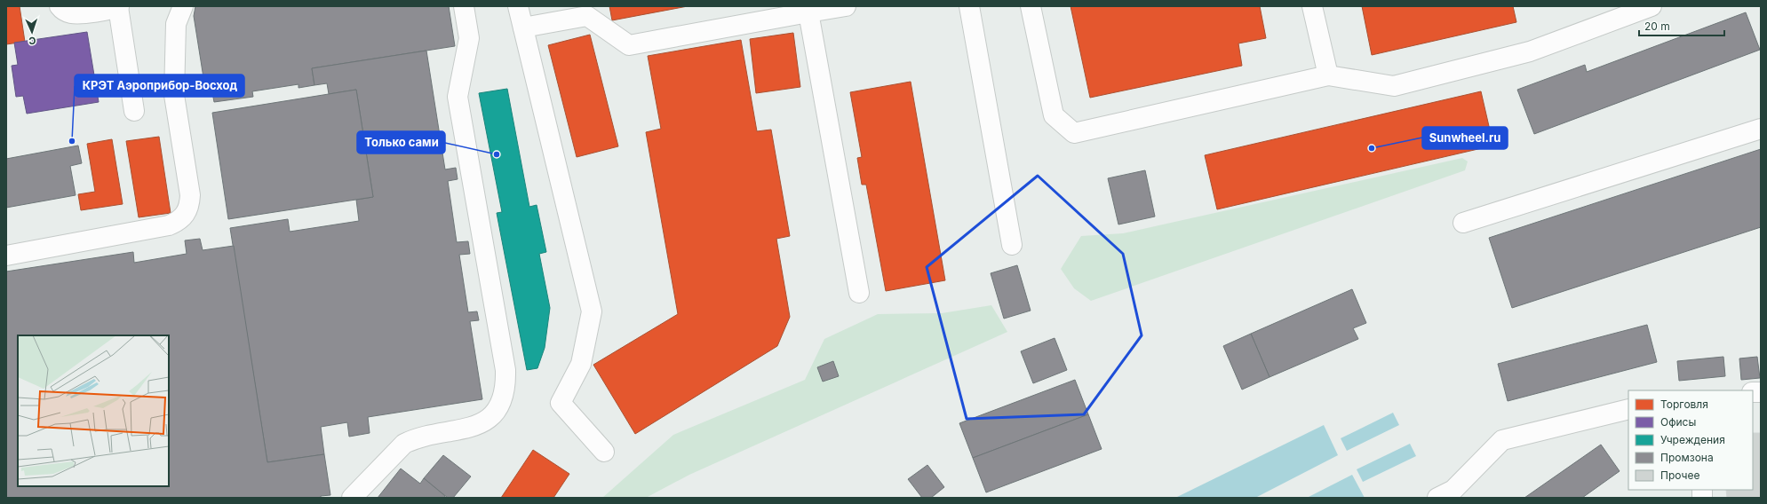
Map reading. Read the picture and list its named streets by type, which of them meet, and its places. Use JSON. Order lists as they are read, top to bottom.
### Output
{
  "places": ["КРЭТ Аэроприбор-Восход", "Sunwheel.ru", "Только сами"],
  "legend": [
    "Торговля",
    "Офисы",
    "Учреждения",
    "Промзона",
    "Прочее"
  ],
  "scale_bar": "20 m",
  "north": "bottom"
}
